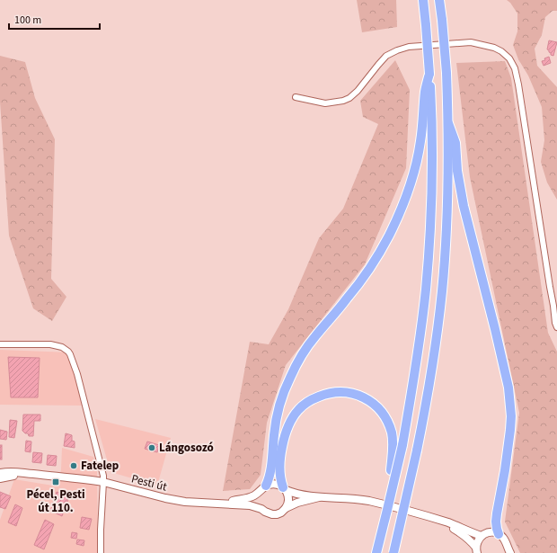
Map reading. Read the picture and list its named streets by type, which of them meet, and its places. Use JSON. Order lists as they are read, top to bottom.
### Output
{
  "streets": {
    "main road": ["Pesti út"]
  },
  "places": {
    "other": ["Lángosozó", "Fatelep"],
    "transit": ["Pécel, Pesti út 110."]
  },
  "scale_bar": "100 m"
}
